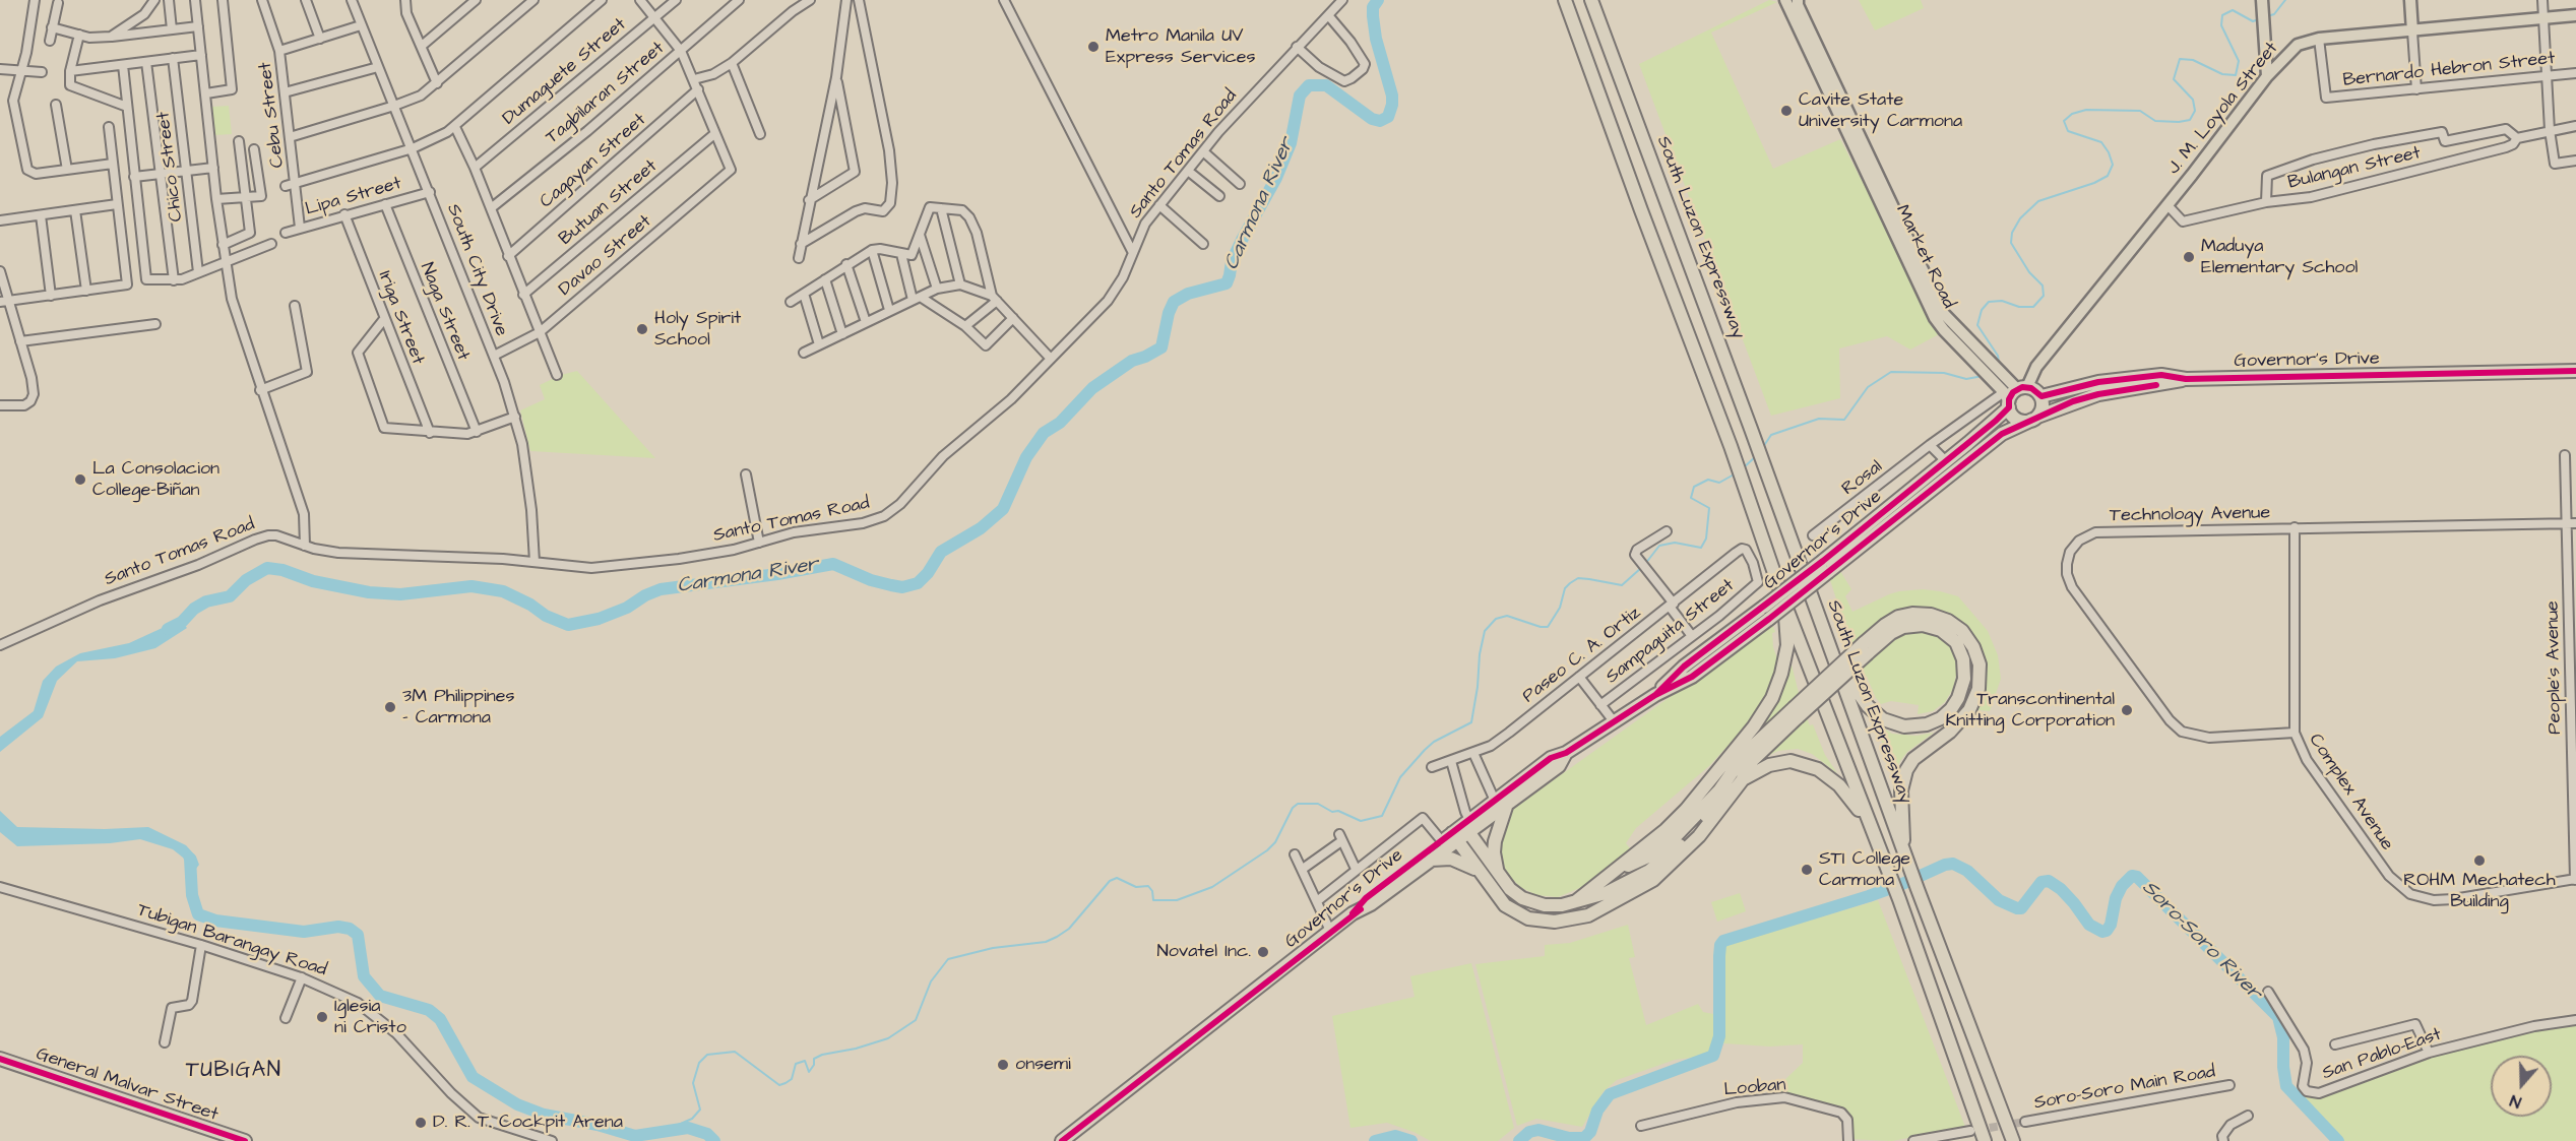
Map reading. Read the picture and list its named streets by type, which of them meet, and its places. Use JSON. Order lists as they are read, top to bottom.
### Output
{
  "streets": {
    "highway": ["South Luzon Expressway", "Governor's Drive", "General Malvar Street"],
    "main road": ["J. M. Loyola Street", "Market Road"],
    "street": [
      "Bernardo Hebron Street",
      "Dumaguete Street",
      "Tagbilaran Street",
      "Cebu Street",
      "Santo Tomas Road",
      "Cagayan Street",
      "Chico Street",
      "Bulangan Street",
      "Lipa Street",
      "Butuan Street",
      "Davao Street",
      "South City Drive",
      "Naga Street",
      "Iriga Street",
      "Rosal",
      "Technology Avenue",
      "Sampaguita Street",
      "Paseo C. A. Ortiz",
      "People's Avenue",
      "Complex Avenue",
      "Tubigan Barangay Road",
      "San Pablo-East",
      "Looban",
      "Soro-Soro Main Road"
    ]
  },
  "crossings": [
    ["Bernardo Hebron Street", "J. M. Loyola Street"],
    ["J. M. Loyola Street", "Bulangan Street"],
    ["J. M. Loyola Street", "Market Road"],
    ["J. M. Loyola Street", "Governor's Drive"],
    ["J. M. Loyola Street", "Rosal"],
    ["Cebu Street", "Lipa Street"],
    ["Santo Tomas Road", "South City Drive"],
    ["Lipa Street", "South City Drive"],
    ["Lipa Street", "Naga Street"],
    ["Lipa Street", "Iriga Street"],
    ["Butuan Street", "Davao Street"],
    ["Davao Street", "South City Drive"],
    ["Market Road", "Governor's Drive"],
    ["Market Road", "Rosal"],
    ["Governor's Drive", "Rosal"],
    ["Technology Avenue", "People's Avenue"],
    ["Technology Avenue", "Complex Avenue"],
    ["Sampaguita Street", "Paseo C. A. Ortiz"],
    ["People's Avenue", "Complex Avenue"]
  ],
  "districts": ["TUBIGAN"],
  "water": ["Carmona River", "Soro-Soro River"],
  "places": [
    "Metro Manila UV Express Services",
    "Cavite State University Carmona",
    "Maduya Elementary School",
    "Holy Spirit School",
    "La Consolacion College-Biñan",
    "3M Philippines - Carmona",
    "Transcontinental Knitting Corporation",
    "ROHM Mechatech Building",
    "STI College Carmona",
    "Novatel Inc.",
    "Iglesia ni Cristo",
    "onsemi",
    "D. R. T. Cockpit Arena"
  ],
  "north": "bottom"
}
